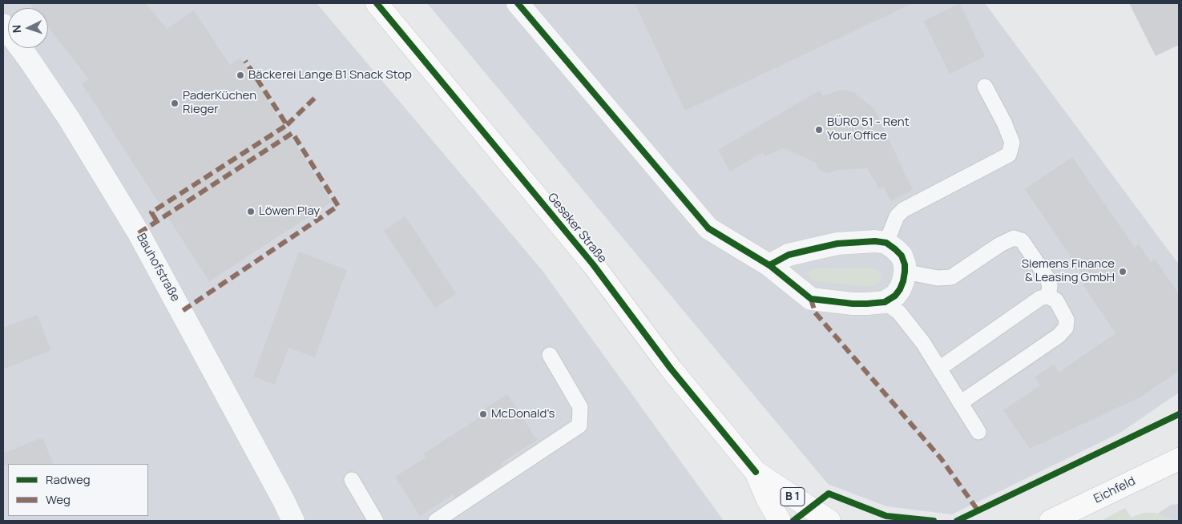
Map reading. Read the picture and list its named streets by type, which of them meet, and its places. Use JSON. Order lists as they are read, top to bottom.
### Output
{
  "streets": {
    "main road": ["Geseker Straße", "Eichfeld", "B 1"],
    "street": ["Bauhofstraße"]
  },
  "places": [
    "Bäckerei Lange B1 Snack Stop",
    "PaderKüchen Rieger",
    "BÜRO 51 - Rent Your Office",
    "Löwen Play",
    "Siemens Finance & Leasing GmbH",
    "McDonald's"
  ],
  "legend": ["Radweg", "Weg"],
  "north": "left"
}
